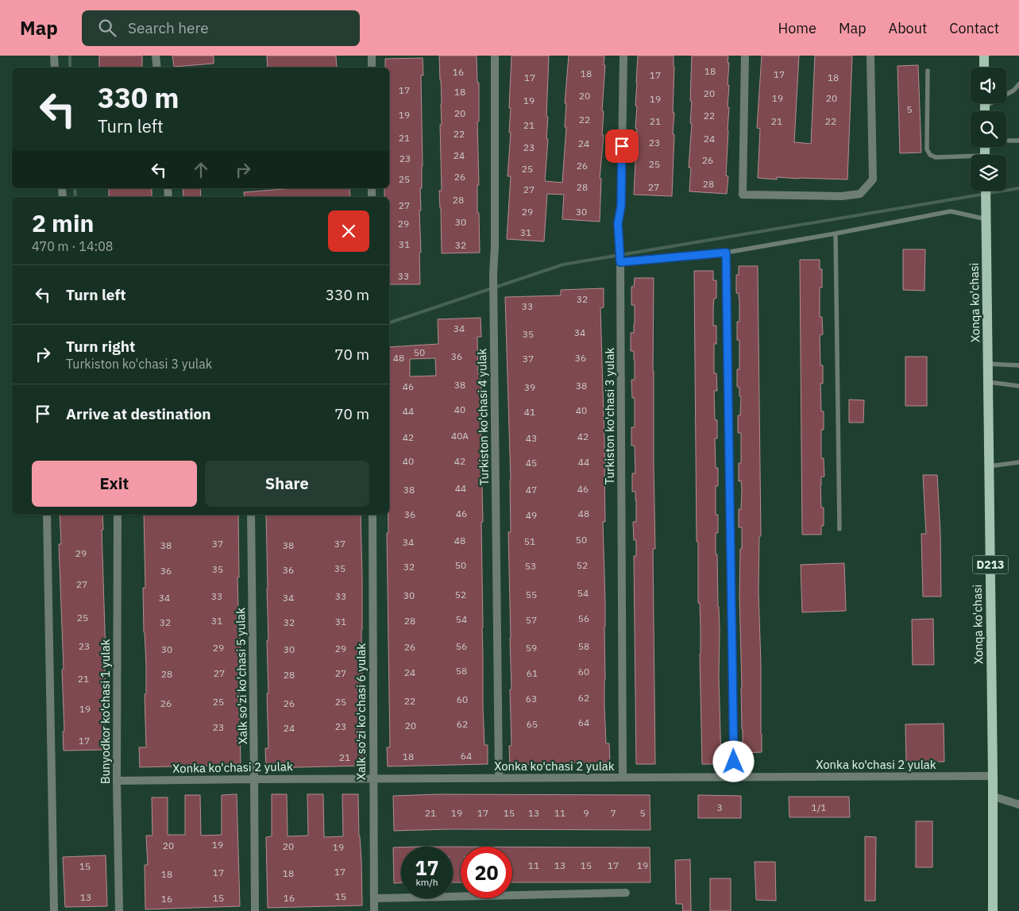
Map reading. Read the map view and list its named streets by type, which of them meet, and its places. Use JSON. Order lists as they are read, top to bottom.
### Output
{
  "streets": {
    "main road": ["Xonqa ko'chasi", "D213"],
    "street": [
      "Turkiston ko'chasi 3 yulak",
      "Turkiston ko'chasi 4 yulak",
      "Xalk so'zi ko'chasi 5 yulak",
      "Bunyodkor ko'chasi 1 yulak",
      "Xalk so'zi ko'chasi 6 yulak",
      "Xonka ko'chasi 2 yulak"
    ]
  },
  "crossings": [
    ["Xonqa ko'chasi", "D213"],
    ["Xonqa ko'chasi", "Xonka ko'chasi 2 yulak"],
    ["Turkiston ko'chasi 3 yulak", "Xonka ko'chasi 2 yulak"],
    ["Turkiston ko'chasi 4 yulak", "Xonka ko'chasi 2 yulak"],
    ["Xalk so'zi ko'chasi 5 yulak", "Xonka ko'chasi 2 yulak"],
    ["Bunyodkor ko'chasi 1 yulak", "Xonka ko'chasi 2 yulak"],
    ["Xalk so'zi ko'chasi 6 yulak", "Xonka ko'chasi 2 yulak"]
  ],
  "house_numbers": [
    "18",
    "16",
    "18",
    "17",
    "17",
    "17",
    "18",
    "17",
    "18",
    "20",
    "20",
    "19",
    "20",
    "19",
    "19",
    "5",
    "20",
    "19",
    "22",
    "22",
    "21",
    "21",
    "22",
    "21",
    "22",
    "21",
    "24",
    "23",
    "24",
    "23",
    "24",
    "23",
    "26",
    "25",
    "26",
    "25",
    "26",
    "25",
    "28",
    "28",
    "27",
    "27",
    "28",
    "27",
    "29",
    "30",
    "30",
    "29",
    "31",
    "31",
    "32",
    "33",
    "32",
    "33",
    "34",
    "34",
    "35",
    "50",
    "36",
    "48",
    "36",
    "37",
    "38",
    "38",
    "46",
    "39",
    "40",
    "40",
    "44",
    "41",
    "40A",
    "42",
    "42",
    "43",
    "40",
    "42",
    "44",
    "45",
    "44",
    "46",
    "38",
    "47",
    "46",
    "48",
    "36",
    "49",
    "50",
    "48",
    "51",
    "34",
    "37",
    "37",
    "38",
    "38",
    "29",
    "50",
    "52",
    "53",
    "32",
    "35",
    "35",
    "36",
    "36",
    "27",
    "54",
    "52",
    "55",
    "30",
    "33",
    "33",
    "34",
    "34",
    "25",
    "56",
    "54",
    "57",
    "31",
    "28",
    "31",
    "32",
    "32",
    "23",
    "56",
    "58",
    "26",
    "29",
    "59",
    "29",
    "30",
    "30",
    "58",
    "60",
    "24",
    "27",
    "27",
    "61",
    "28",
    "28",
    "21",
    "62",
    "63",
    "60",
    "22",
    "25",
    "25",
    "26",
    "26",
    "19",
    "64",
    "62",
    "65",
    "20",
    "23",
    "23",
    "24",
    "17",
    "64",
    "18",
    "21",
    "3",
    "1/1",
    "21",
    "19",
    "17",
    "15",
    "13",
    "11",
    "9",
    "7",
    "5",
    "19",
    "20",
    "20",
    "19",
    "11",
    "13",
    "15",
    "17",
    "19",
    "15",
    "17",
    "17",
    "18",
    "18",
    "15",
    "13",
    "15",
    "16",
    "16"
  ],
  "page": {
    "header": "Map",
    "search": "Search here",
    "nav": [
      "Home",
      "Map",
      "About",
      "Contact"
    ],
    "turn": ["330 m", "Turn left"],
    "heading": ["2 min", "470 m · 14:08"],
    "list": [
      {
        "name": "Turn left",
        "value": "330 m"
      },
      {
        "name": "Turn right",
        "note": "Turkiston ko'chasi 3 yulak",
        "value": "70 m"
      },
      {
        "name": "Arrive at destination",
        "value": "70 m"
      }
    ],
    "buttons": ["Exit", "Share"],
    "speed": "17 km/h",
    "limit": "20"
  }
}
